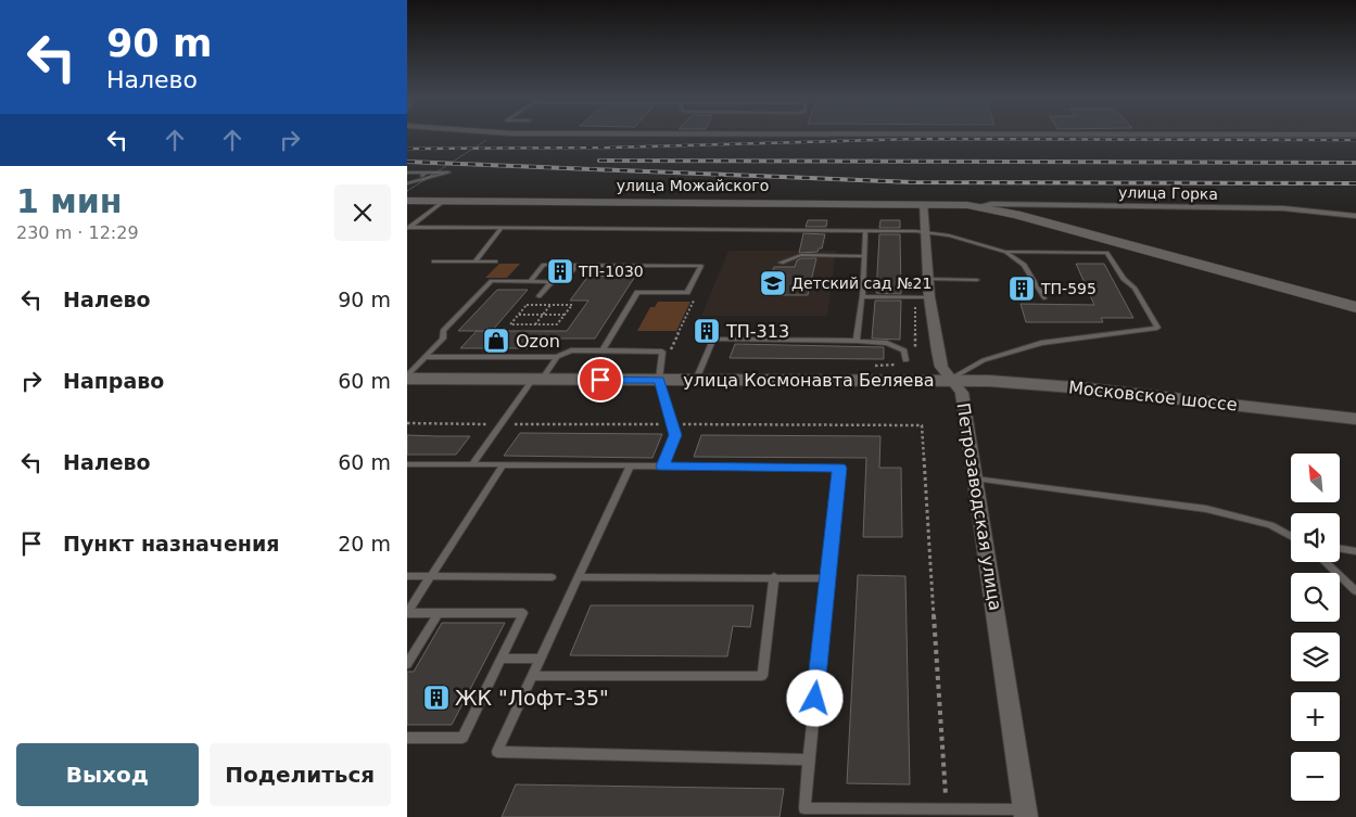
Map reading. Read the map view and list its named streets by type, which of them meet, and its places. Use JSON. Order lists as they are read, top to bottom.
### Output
{
  "streets": {
    "main road": ["улица Можайского"],
    "street": [
      "улица Горка",
      "улица Космонавта Беляева",
      "Московское шоссе",
      "Петрозаводская улица"
    ]
  },
  "crossings": [
    ["улица Можайского", "улица Горка"],
    ["улица Можайского", "Петрозаводская улица"],
    ["улица Космонавта Беляева", "Московское шоссе"],
    ["улица Космонавта Беляева", "Петрозаводская улица"],
    ["Московское шоссе", "Петрозаводская улица"]
  ],
  "places": {
    "building": [
      "ТП-1030",
      "ТП-595",
      "ТП-313",
      "ЖК \"Лофт-35\""
    ],
    "school or university": ["Детский сад №21"],
    "shop": ["Ozon"]
  },
  "north": "top left",
  "page": {
    "turn": ["90 m", "Налево"],
    "heading": ["1 мин", "230 m · 12:29"],
    "list": [
      {
        "name": "Налево",
        "value": "90 m"
      },
      {
        "name": "Направо",
        "value": "60 m"
      },
      {
        "name": "Налево",
        "value": "60 m"
      },
      {
        "name": "Пункт назначения",
        "value": "20 m"
      }
    ],
    "map_buttons": ["+", "−"],
    "buttons": ["Выход", "Поделиться"]
  }
}
